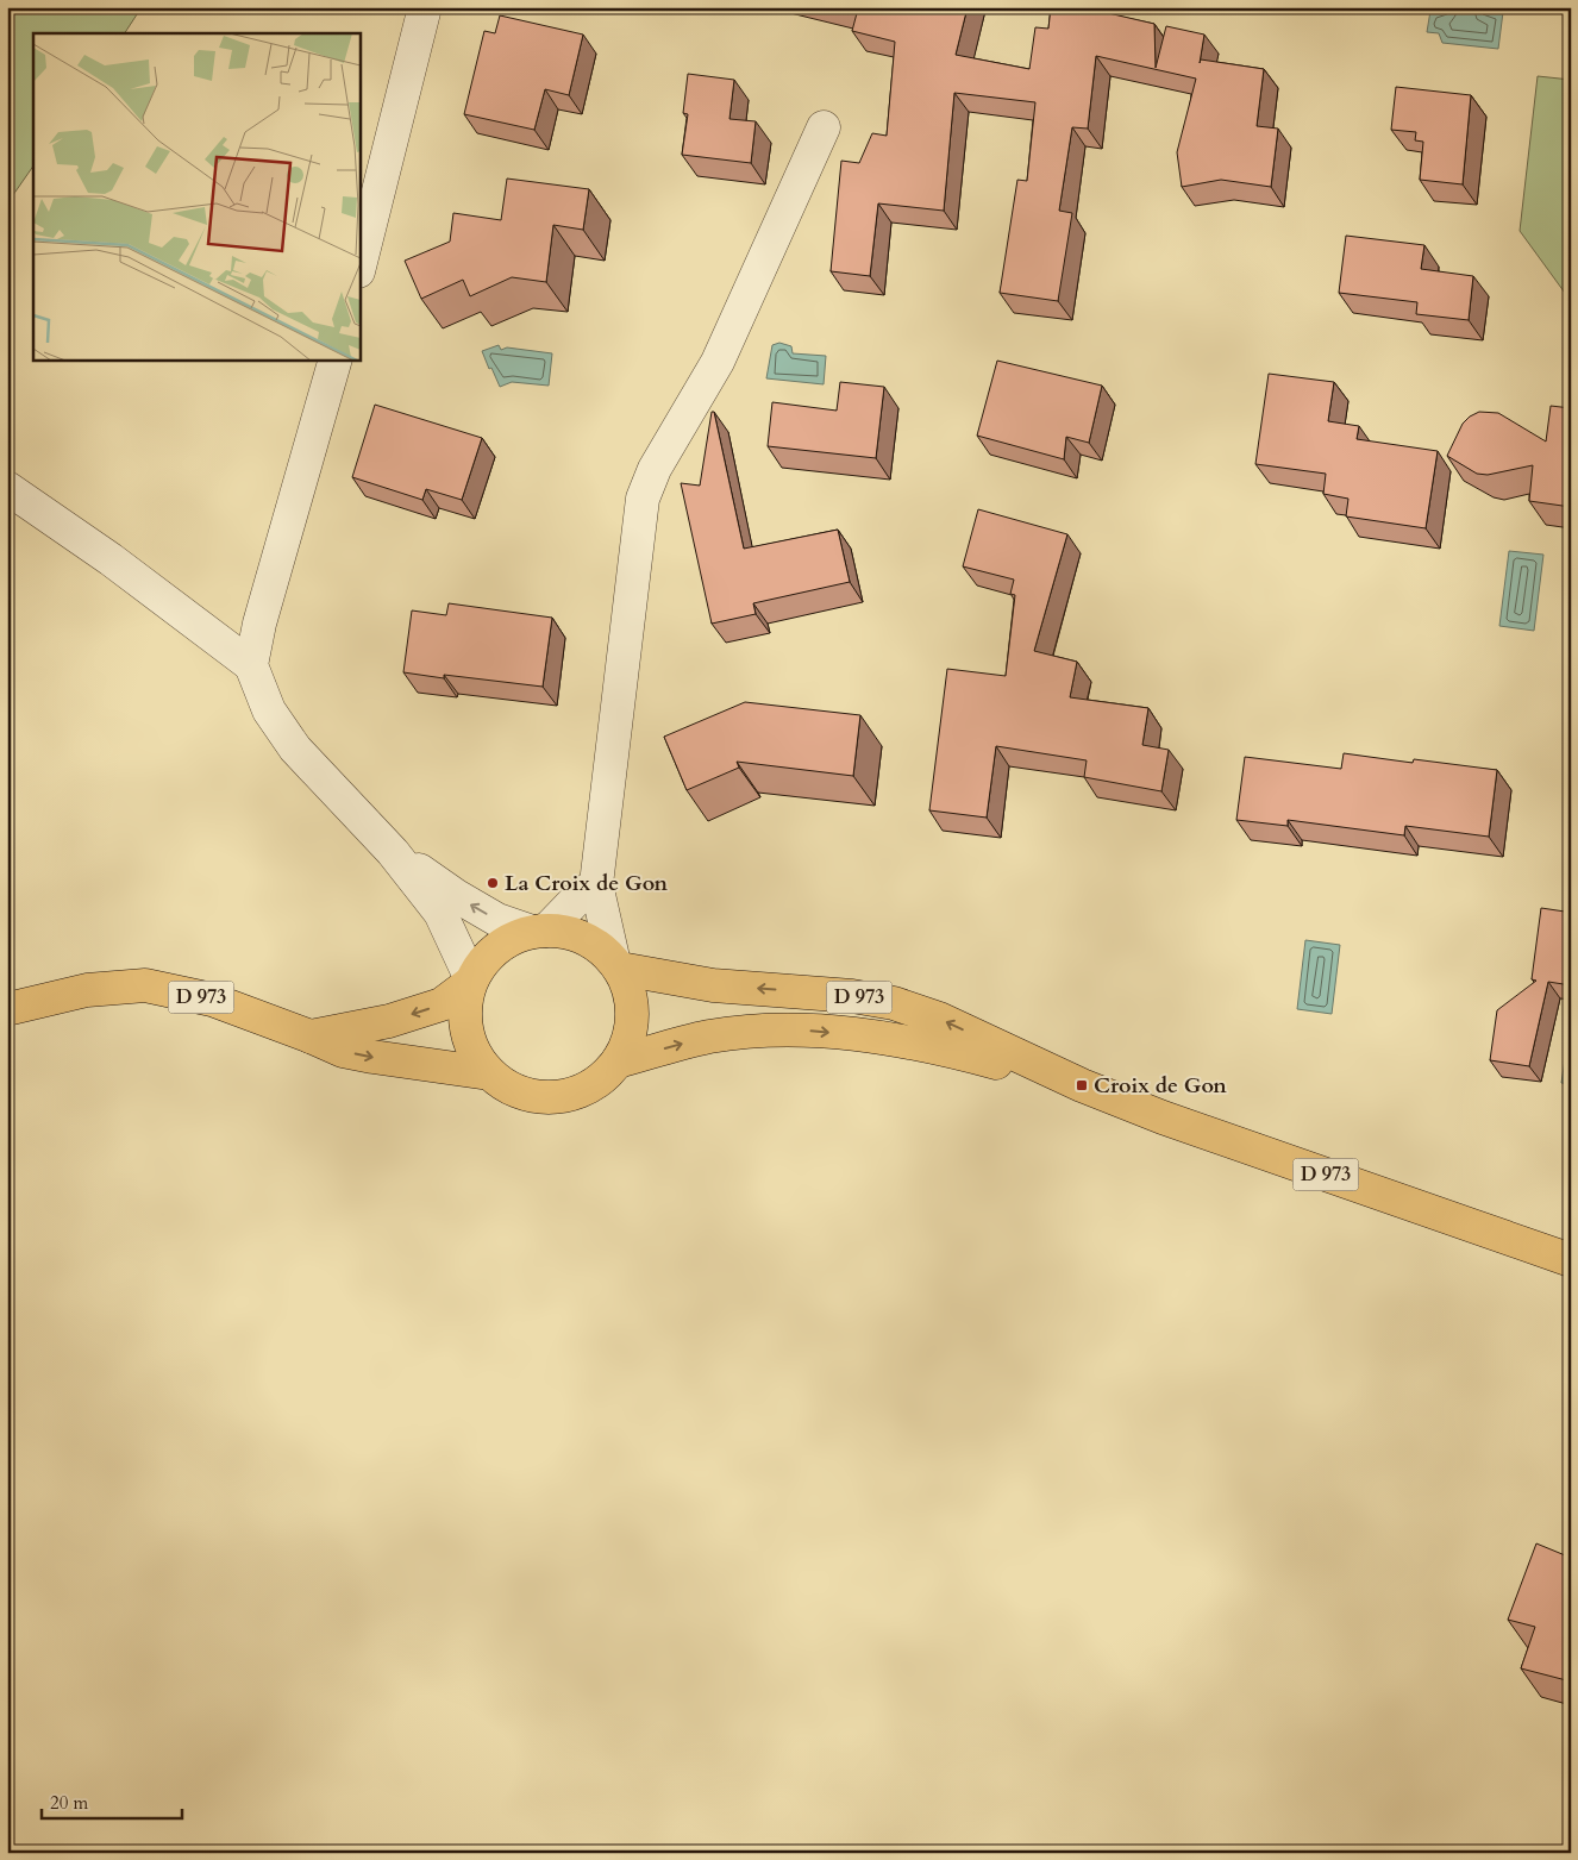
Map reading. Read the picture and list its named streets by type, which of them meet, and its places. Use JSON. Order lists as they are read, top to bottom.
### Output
{
  "streets": {
    "main road": ["D 973"]
  },
  "places": {
    "other": ["La Croix de Gon"],
    "transit": ["Croix de Gon"]
  },
  "scale_bar": "20 m"
}
